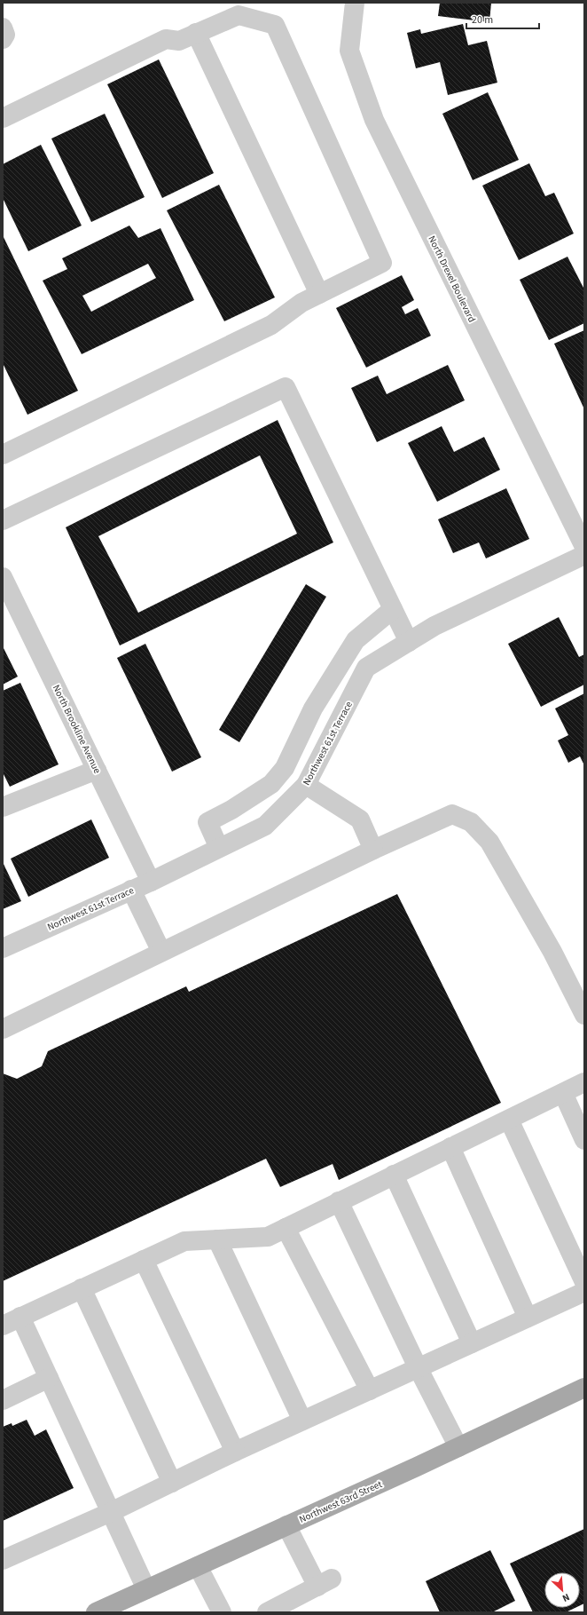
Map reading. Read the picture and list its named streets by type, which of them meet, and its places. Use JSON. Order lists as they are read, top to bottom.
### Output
{
  "streets": {
    "main road": ["Northwest 63rd Street"],
    "street": ["North Drexel Boulevard", "North Brookline Avenue", "Northwest 61st Terrace"]
  },
  "crossings": [
    ["North Brookline Avenue", "Northwest 61st Terrace"]
  ],
  "scale_bar": "20 m",
  "north": "bottom right"
}
